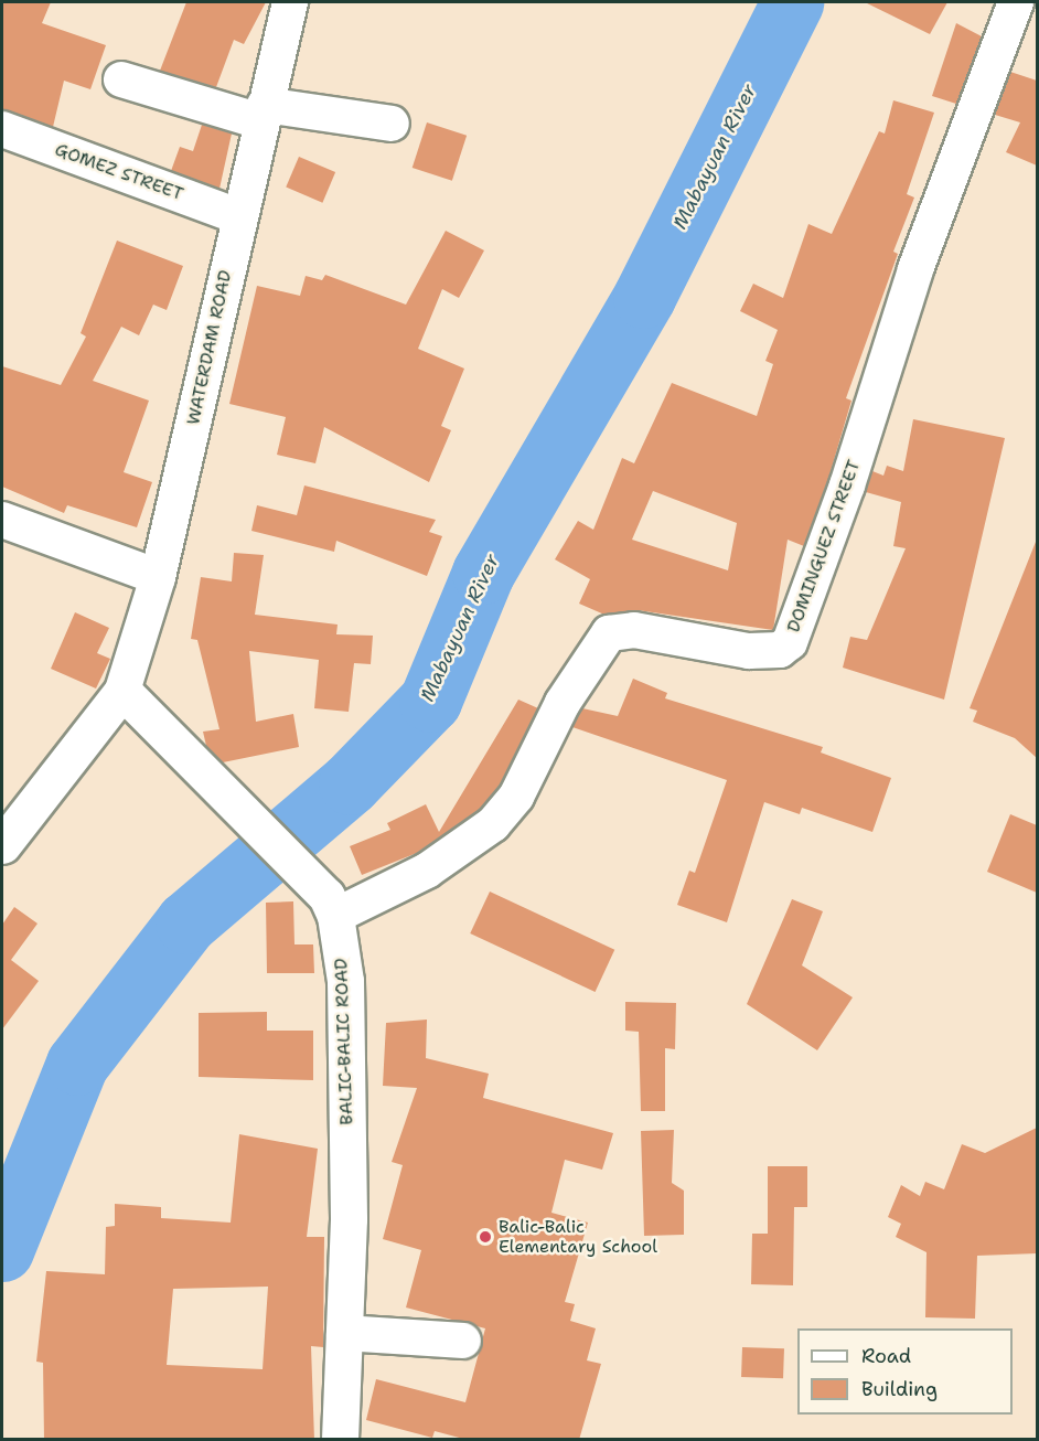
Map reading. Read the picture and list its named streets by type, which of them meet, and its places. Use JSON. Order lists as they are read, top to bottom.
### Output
{
  "streets": {
    "main road": ["BALIC-BALIC ROAD"],
    "street": ["GOMEZ STREET", "WATERDAM ROAD", "DOMINGUEZ STREET"]
  },
  "crossings": [
    ["GOMEZ STREET", "WATERDAM ROAD"],
    ["WATERDAM ROAD", "BALIC-BALIC ROAD"],
    ["DOMINGUEZ STREET", "BALIC-BALIC ROAD"]
  ],
  "water": ["Mabayuan River"],
  "places": ["Balic-Balic Elementary School"],
  "legend": ["Road", "Building"]
}
